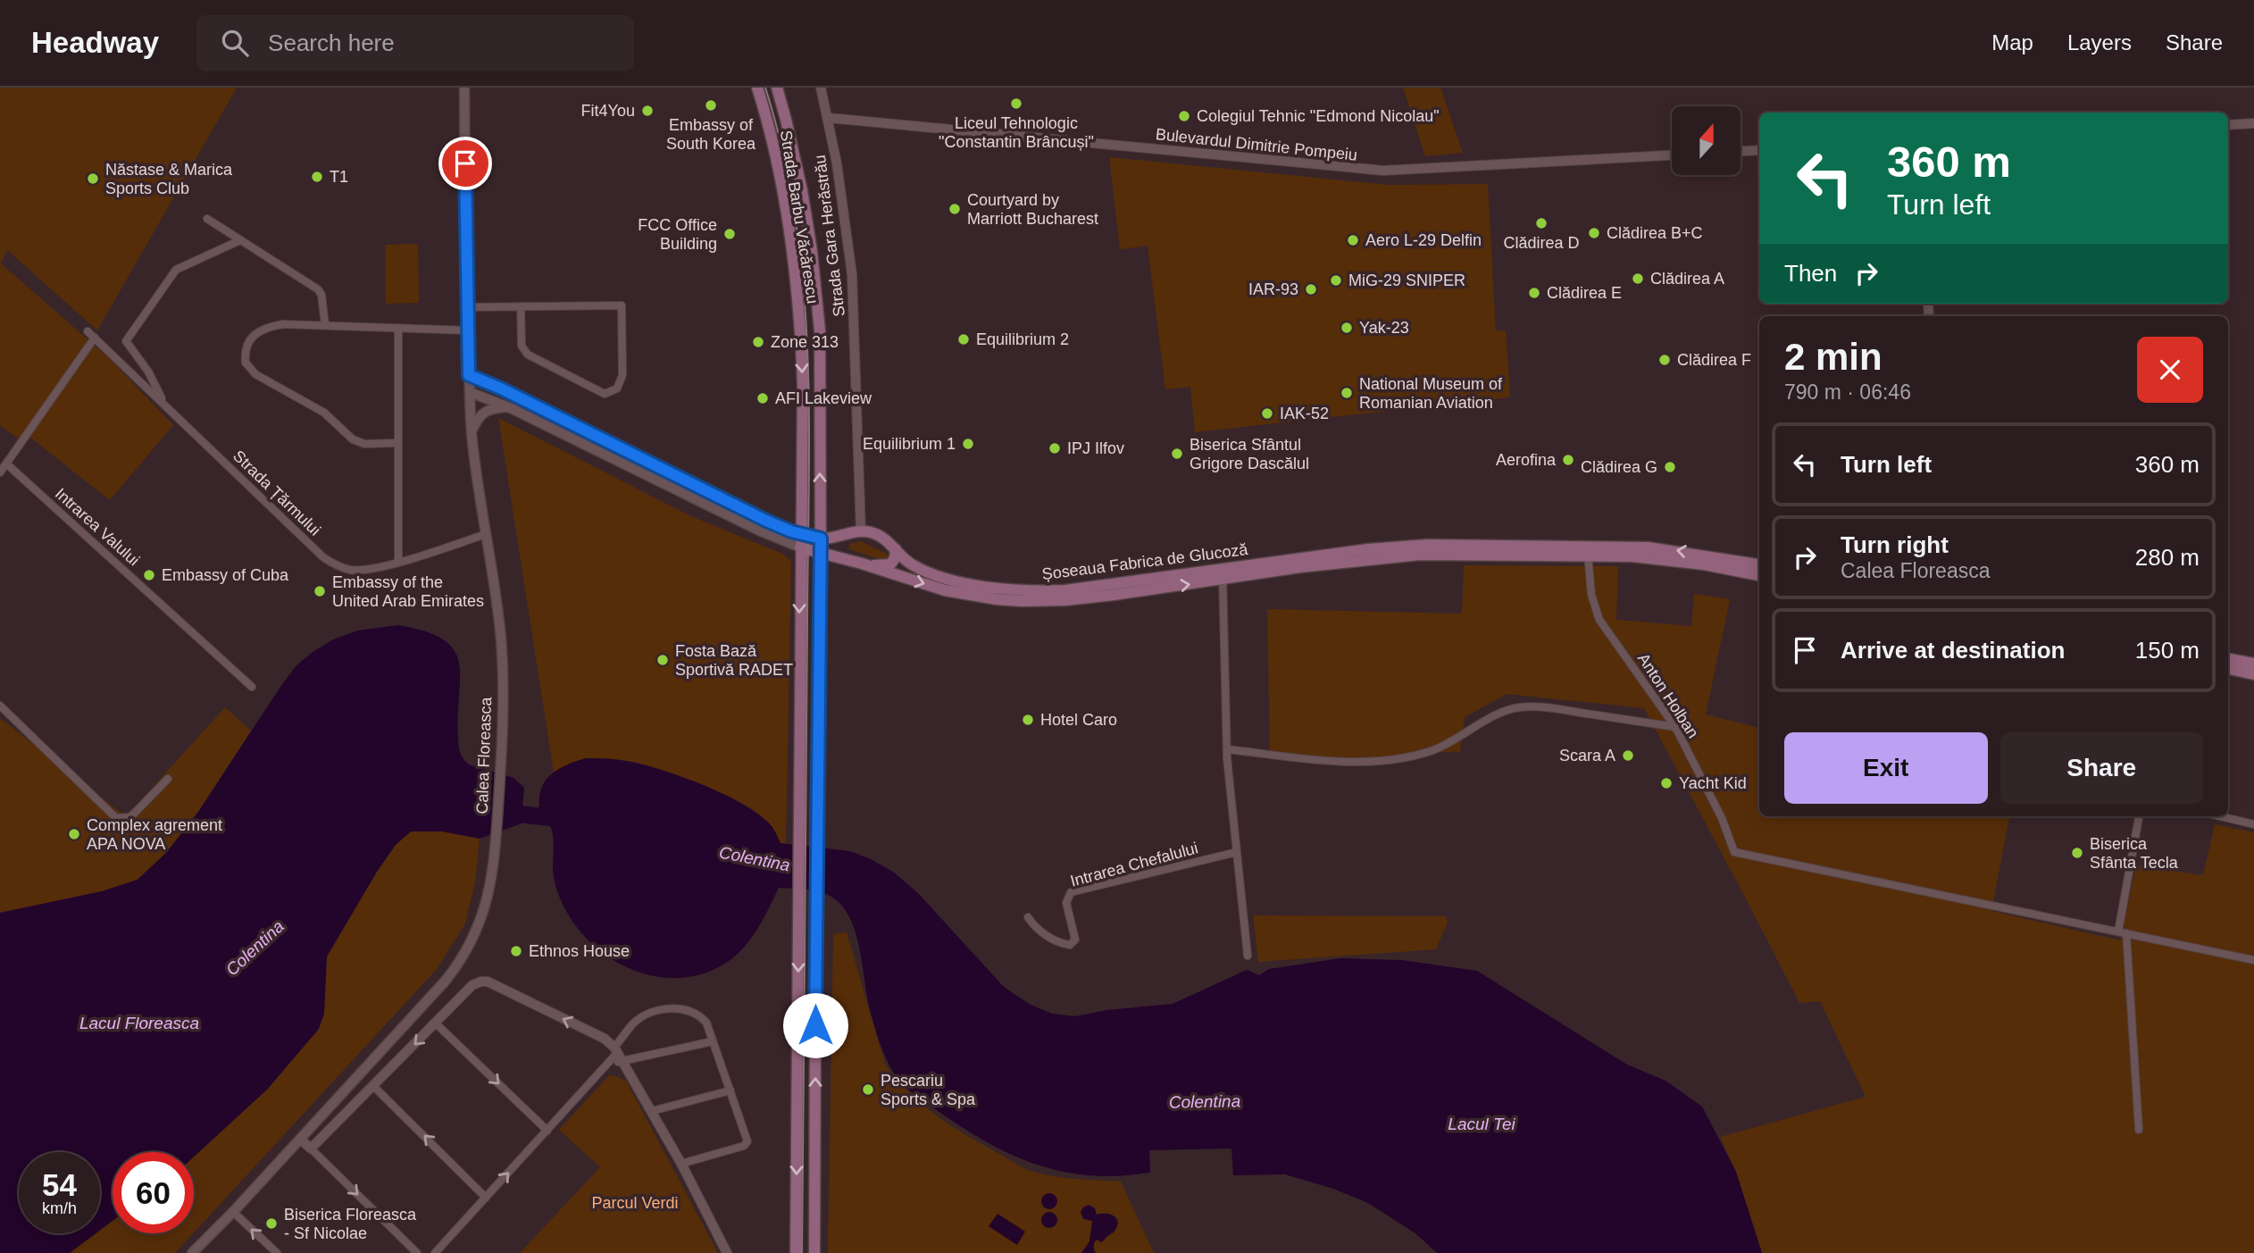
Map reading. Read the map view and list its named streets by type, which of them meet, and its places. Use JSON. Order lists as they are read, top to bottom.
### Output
{
  "streets": {
    "main road": ["Strada Barbu Văcărescu", "Șoseaua Fabrica de Glucoză", "Calea Floreasca"],
    "street": [
      "Bulevardul Dimitrie Pompeiu",
      "Strada Gara Herăstrău",
      "Strada Țărmului",
      "Intrarea Valului",
      "Anton Holban",
      "Intrarea Chefalului"
    ]
  },
  "crossings": [
    ["Bulevardul Dimitrie Pompeiu", "Strada Gara Herăstrău"],
    ["Strada Barbu Văcărescu", "Șoseaua Fabrica de Glucoză"],
    ["Strada Gara Herăstrău", "Șoseaua Fabrica de Glucoză"],
    ["Strada Țărmului", "Calea Floreasca"],
    ["Șoseaua Fabrica de Glucoză", "Anton Holban"],
    ["Șoseaua Fabrica de Glucoză", "Calea Floreasca"]
  ],
  "water": ["Colentina", "Lacul Floreasca", "Lacul Tei"],
  "parks": ["Parcul Verdi"],
  "places": [
    "Liceul Tehnologic \"Constantin Brâncuși\"",
    "Embassy of South Korea",
    "Fit4You",
    "Colegiul Tehnic \"Edmond Nicolau\"",
    "T1",
    "Năstase & Marica Sports Club",
    "Courtyard by Marriott Bucharest",
    "Clădirea D",
    "Clădirea B+C",
    "FCC Office Building",
    "Aero L-29 Delfin",
    "Clădirea A",
    "MiG-29 SNIPER",
    "IAR-93",
    "Clădirea E",
    "Yak-23",
    "Equilibrium 2",
    "Zone 313",
    "Clădirea F",
    "National Museum of Romanian Aviation",
    "AFI Lakeview",
    "IAK-52",
    "Equilibrium 1",
    "IPJ Ilfov",
    "Biserica Sfântul Grigore Dascălul",
    "Aerofina",
    "Clădirea G",
    "Embassy of Cuba",
    "Embassy of the United Arab Emirates",
    "Fosta Bază Sportivă RADET",
    "Hotel Caro",
    "Scara A",
    "Yacht Kid",
    "Complex agrement APA NOVA",
    "Biserica Sfânta Tecla",
    "Ethnos House",
    "Pescariu Sports & Spa",
    "Biserica Floreasca - Sf Nicolae"
  ],
  "north": "top",
  "page": {
    "header": "Headway",
    "search": "Search here",
    "nav": ["Map", "Layers", "Share"],
    "turn": ["360 m", "Turn left"],
    "then": "Then",
    "heading": ["2 min", "790 m · 06:46"],
    "list": [
      {
        "name": "Turn left",
        "value": "360 m"
      },
      {
        "name": "Turn right",
        "note": "Calea Floreasca",
        "value": "280 m"
      },
      {
        "name": "Arrive at destination",
        "value": "150 m"
      }
    ],
    "buttons": ["Exit", "Share"],
    "speed": "54 km/h",
    "limit": "60"
  }
}
